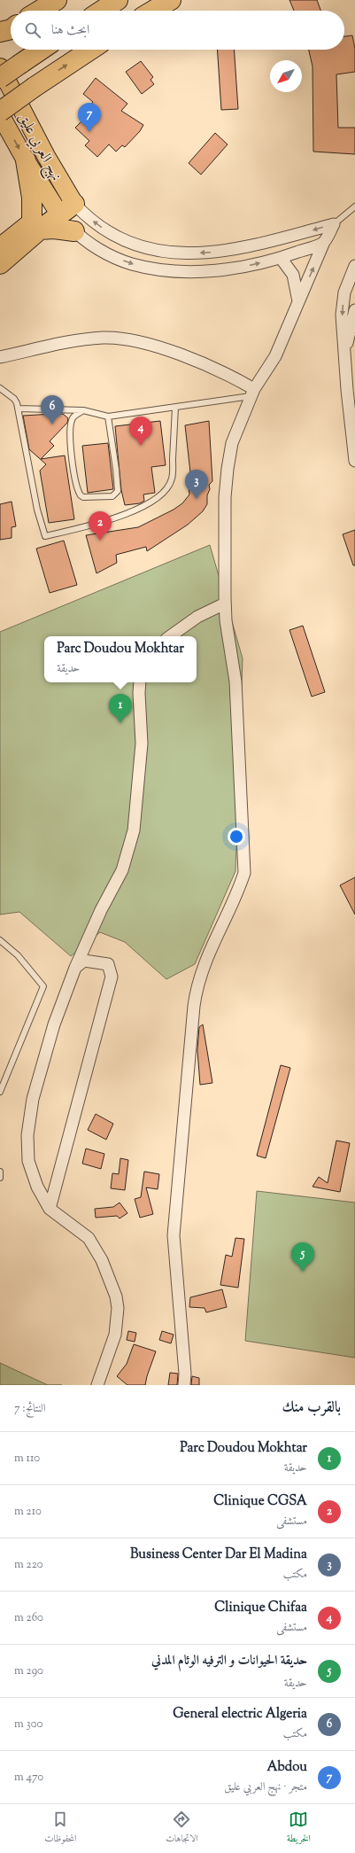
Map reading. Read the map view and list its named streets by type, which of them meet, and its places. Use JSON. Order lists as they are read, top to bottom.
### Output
{
  "streets": {
    "main road": ["نهج العربي عليق"]
  },
  "north": "bottom left",
  "page": {
    "search": "ابحث هنا",
    "pins": [
      "7",
      "6",
      "4",
      "3",
      "2",
      "1",
      "5"
    ],
    "popup": ["Parc Doudou Mokhtar", "حديقة"],
    "heading": ["بالقرب منك", "النتائج: 7"],
    "list": [
      {
        "mark": "1",
        "name": "Parc Doudou Mokhtar",
        "note": "حديقة",
        "value": "110 m"
      },
      {
        "mark": "2",
        "name": "Clinique CGSA",
        "note": "مستشفى",
        "value": "210 m"
      },
      {
        "mark": "3",
        "name": "Business Center Dar El Madina",
        "note": "مكتب",
        "value": "220 m"
      },
      {
        "mark": "4",
        "name": "Clinique Chifaa",
        "note": "مستشفى",
        "value": "260 m"
      },
      {
        "mark": "5",
        "name": "حديقة الحيوانات و الترفيه الوئام المدني",
        "note": "حديقة",
        "value": "290 m"
      },
      {
        "mark": "6",
        "name": "General electric Algeria",
        "note": "مكتب",
        "value": "300 m"
      },
      {
        "mark": "7",
        "name": "Abdou",
        "note": "متجر · نهج العربي عليق",
        "value": "470 m"
      }
    ],
    "nav": ["الخريطة", "الاتجاهات", "المحفوظات"]
  }
}
